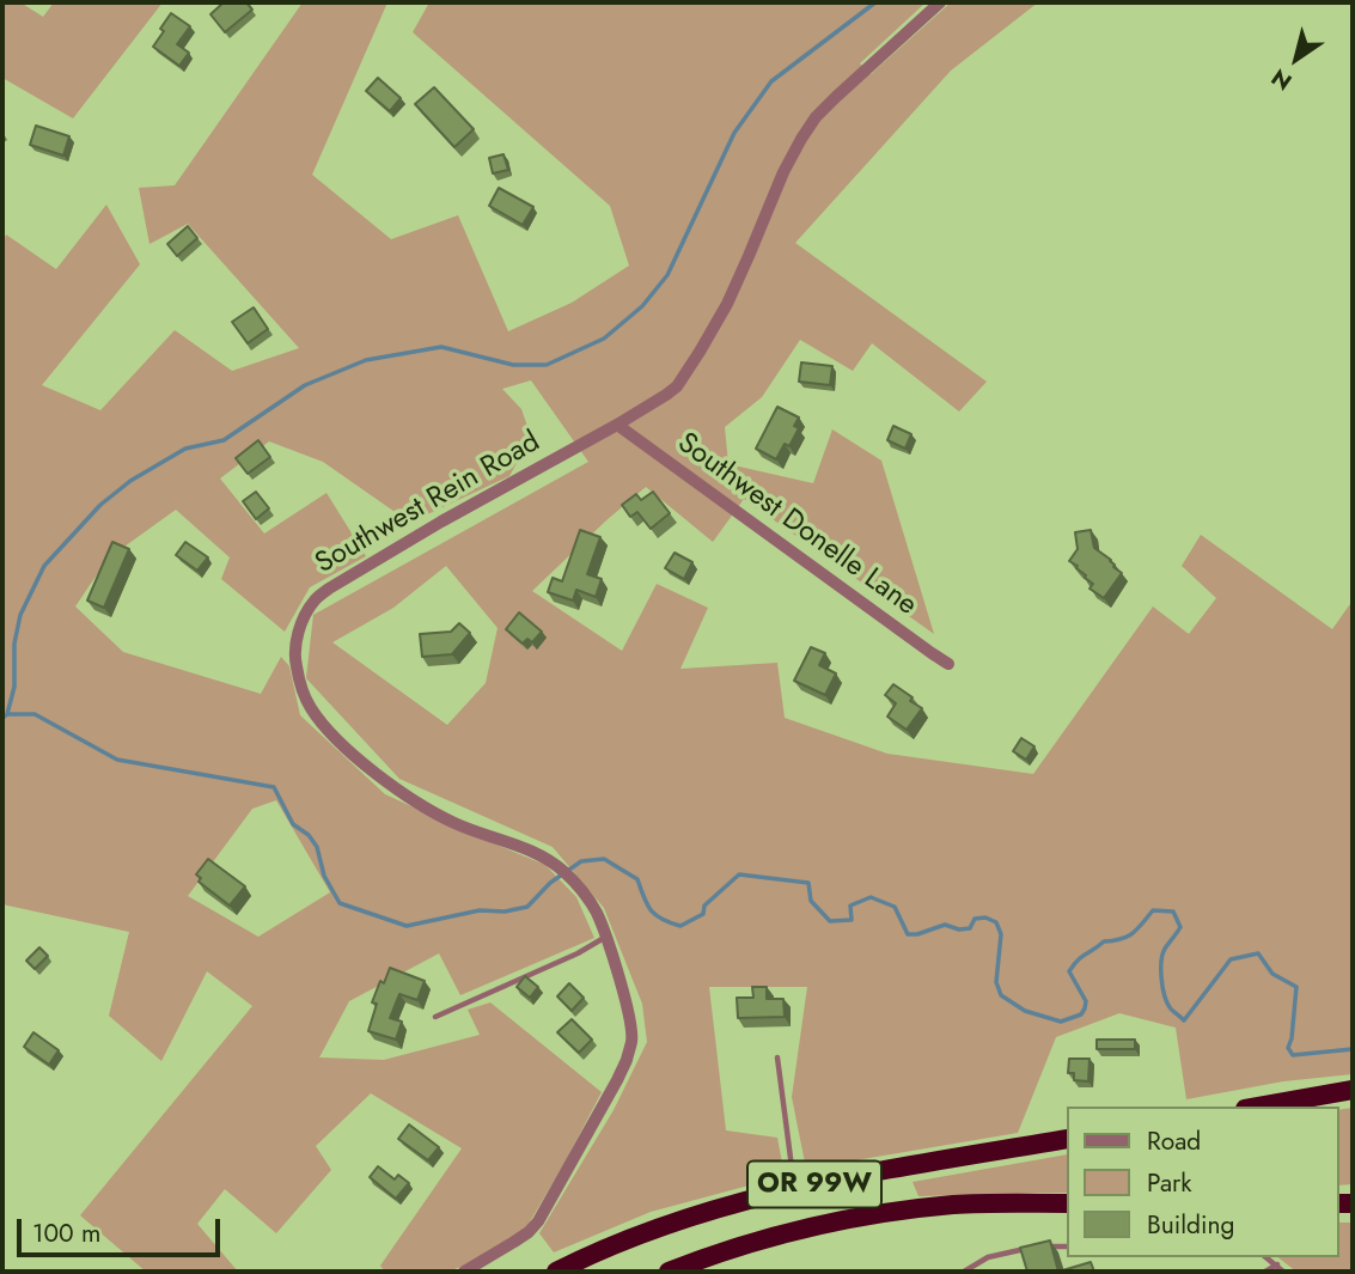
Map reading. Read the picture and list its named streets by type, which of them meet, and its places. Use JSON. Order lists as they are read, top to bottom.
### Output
{
  "streets": {
    "highway": ["OR 99W"],
    "street": ["Southwest Rein Road", "Southwest Donelle Lane"]
  },
  "crossings": [
    ["Southwest Rein Road", "Southwest Donelle Lane"]
  ],
  "legend": ["Road", "Park", "Building"],
  "scale_bar": "100 m",
  "north": "bottom left"
}
